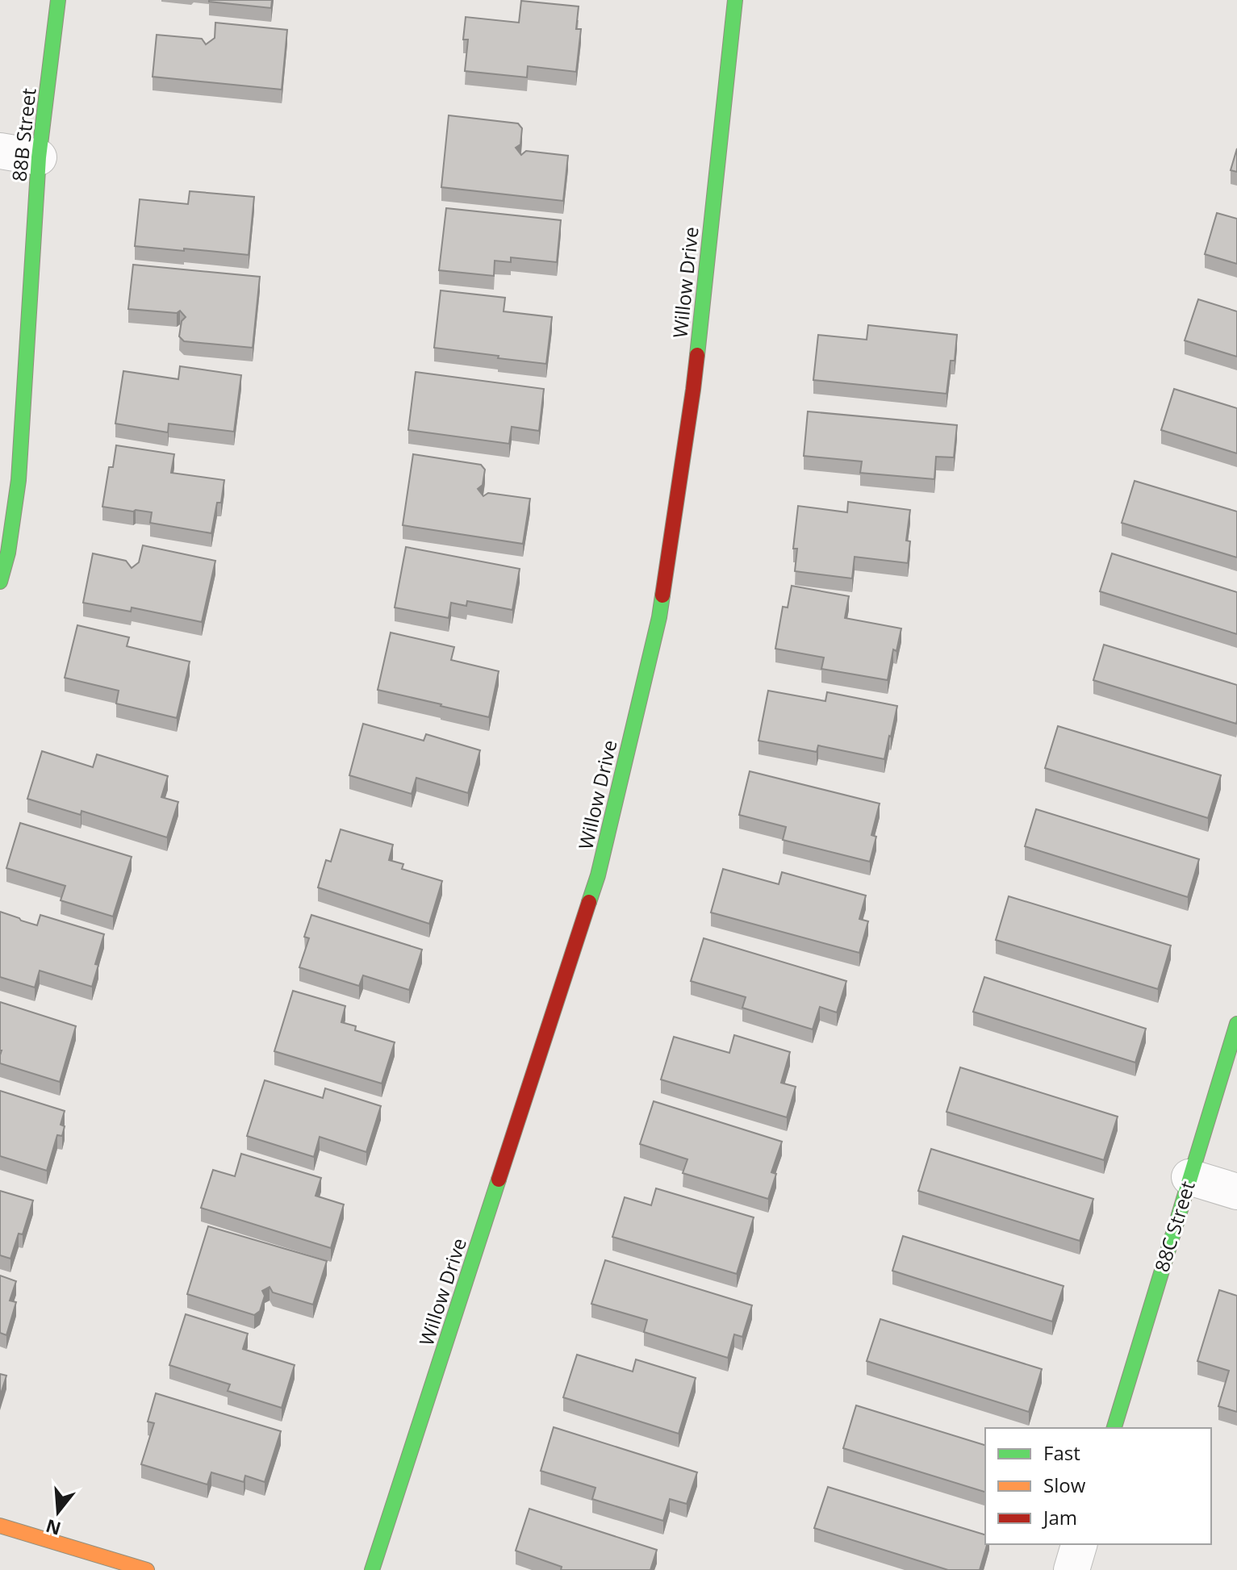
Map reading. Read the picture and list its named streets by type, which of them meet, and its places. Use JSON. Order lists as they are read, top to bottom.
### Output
{
  "streets": {
    "street": ["88B Street", "Willow Drive", "88C Street"]
  },
  "legend": ["Fast", "Slow", "Jam"],
  "north": "bottom"
}
